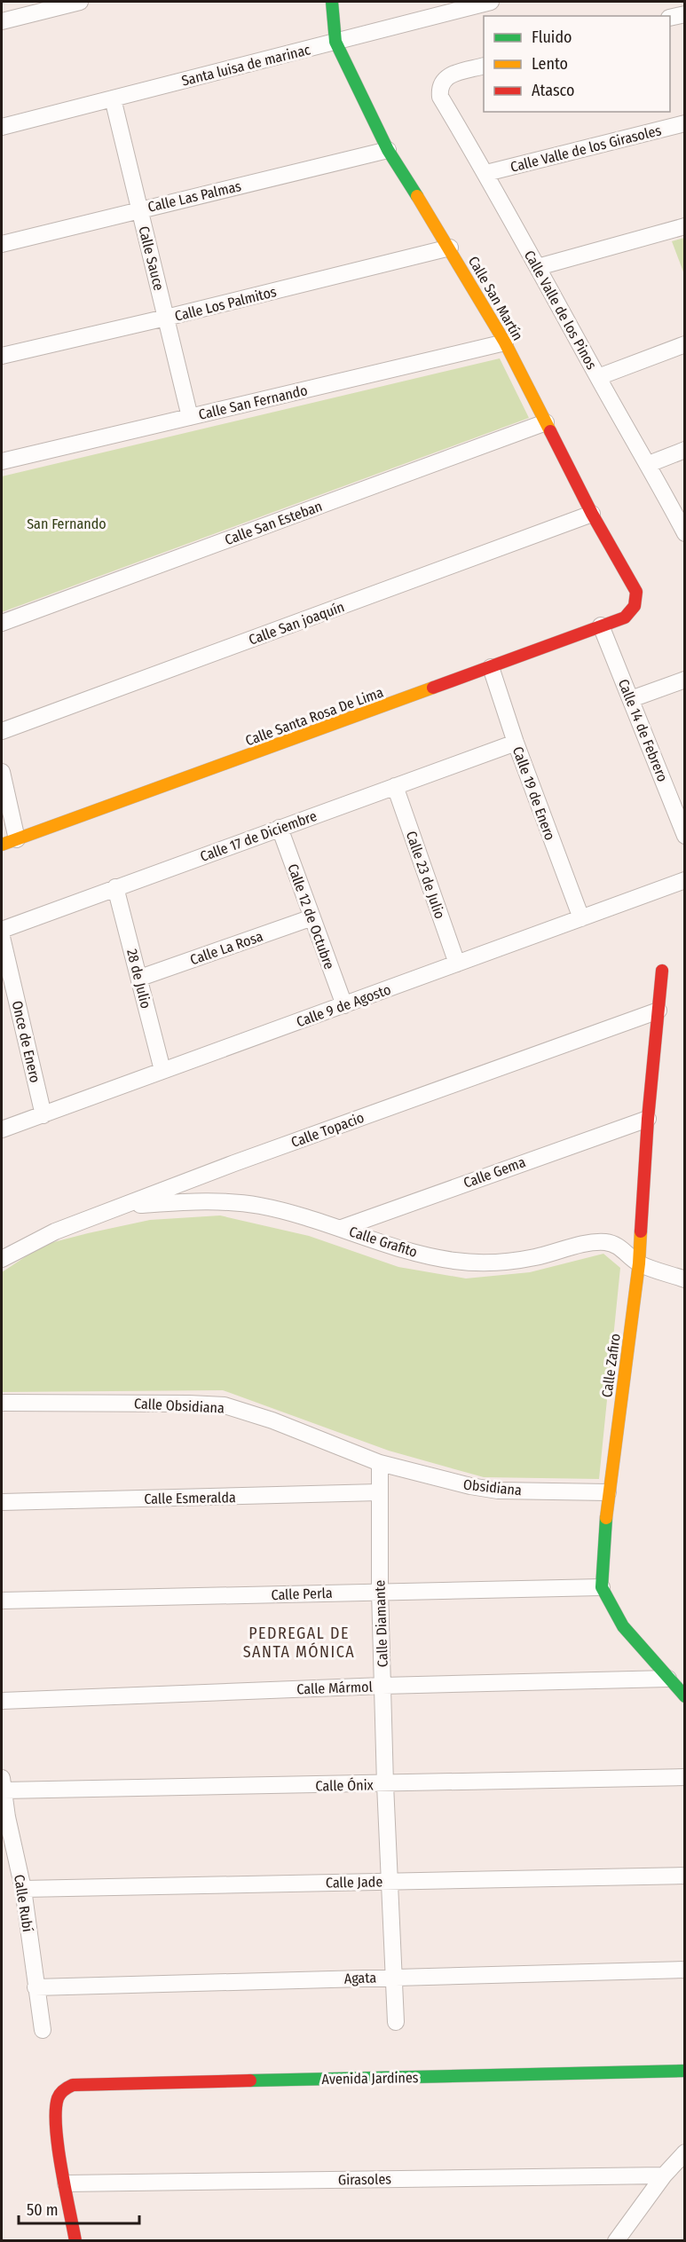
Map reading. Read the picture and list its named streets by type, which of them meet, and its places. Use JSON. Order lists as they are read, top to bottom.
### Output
{
  "streets": {
    "street": [
      "Santa luisa de marinac",
      "Calle Valle de los Girasoles",
      "Calle Las Palmas",
      "Calle Sauce",
      "Calle San Martín",
      "Calle Los Palmitos",
      "Calle Valle de los Pinos",
      "Calle San Fernando",
      "Calle San Esteban",
      "Calle San joaquín",
      "Calle Santa Rosa De Lima",
      "Calle 14 de Febrero",
      "Calle 19 de Enero",
      "Calle 17 de Diciembre",
      "Calle 23 de Julio",
      "Calle 12 de Octubre",
      "Calle La Rosa",
      "28 de Julio",
      "Calle 9 de Agosto",
      "Once de Enero",
      "Calle Topacio",
      "Calle Gema",
      "Calle Grafito",
      "Calle Zafiro",
      "Calle Obsidiana",
      "Obsidiana",
      "Calle Esmeralda",
      "Calle Perla",
      "Calle Diamante",
      "Calle Mármol",
      "Calle Ónix",
      "Calle Jade",
      "Calle Rubí",
      "Agata",
      "Avenida Jardines",
      "Girasoles"
    ]
  },
  "crossings": [
    ["Santa luisa de marinac", "Calle Sauce"],
    ["Santa luisa de marinac", "Calle San Martín"],
    ["Calle Valle de los Girasoles", "Calle Valle de los Pinos"],
    ["Calle Las Palmas", "Calle Sauce"],
    ["Calle Las Palmas", "Calle San Martín"],
    ["Calle Sauce", "Calle Los Palmitos"],
    ["Calle Sauce", "Calle San Fernando"],
    ["Calle San Martín", "Calle Los Palmitos"],
    ["Calle San Martín", "Calle San Fernando"],
    ["Calle San Martín", "Calle San Esteban"],
    ["Calle San Martín", "Calle San joaquín"],
    ["Calle San Martín", "Calle Santa Rosa De Lima"],
    ["Calle Santa Rosa De Lima", "Calle 14 de Febrero"],
    ["Calle Santa Rosa De Lima", "Calle 19 de Enero"],
    ["Calle 19 de Enero", "Calle 17 de Diciembre"],
    ["Calle 19 de Enero", "Calle 9 de Agosto"],
    ["Calle 17 de Diciembre", "Calle 23 de Julio"],
    ["Calle 17 de Diciembre", "Calle 12 de Octubre"],
    ["Calle 17 de Diciembre", "28 de Julio"],
    ["Calle 23 de Julio", "Calle 9 de Agosto"],
    ["Calle 12 de Octubre", "Calle La Rosa"],
    ["Calle 12 de Octubre", "Calle 9 de Agosto"],
    ["Calle La Rosa", "28 de Julio"],
    ["28 de Julio", "Calle 9 de Agosto"],
    ["Calle 9 de Agosto", "Once de Enero"],
    ["Calle Topacio", "Calle Grafito"],
    ["Calle Topacio", "Calle Zafiro"],
    ["Calle Gema", "Calle Grafito"],
    ["Calle Gema", "Calle Zafiro"],
    ["Calle Grafito", "Calle Zafiro"],
    ["Calle Zafiro", "Obsidiana"],
    ["Calle Zafiro", "Calle Perla"],
    ["Calle Obsidiana", "Obsidiana"],
    ["Calle Obsidiana", "Calle Diamante"],
    ["Obsidiana", "Calle Diamante"],
    ["Calle Esmeralda", "Calle Diamante"],
    ["Calle Perla", "Calle Diamante"],
    ["Calle Diamante", "Calle Mármol"],
    ["Calle Diamante", "Calle Ónix"],
    ["Calle Diamante", "Calle Jade"],
    ["Calle Diamante", "Agata"],
    ["Calle Ónix", "Calle Rubí"],
    ["Calle Jade", "Calle Rubí"],
    ["Calle Rubí", "Agata"],
    ["Avenida Jardines", "Girasoles"]
  ],
  "districts": ["PEDREGAL DE SANTA MÓNICA"],
  "parks": ["San Fernando"],
  "legend": ["Fluido", "Lento", "Atasco"],
  "scale_bar": "50 m"
}
